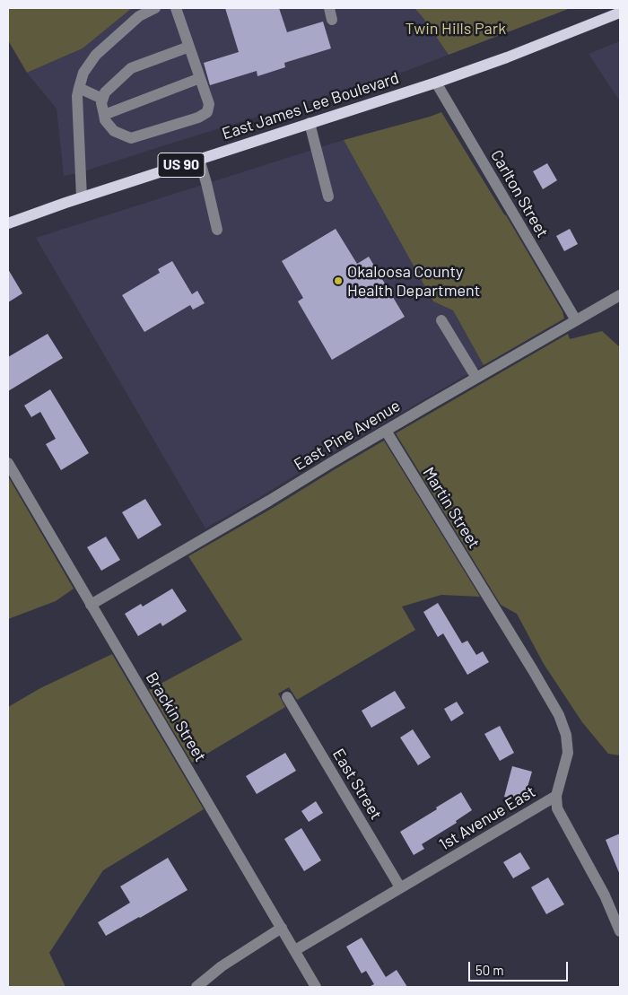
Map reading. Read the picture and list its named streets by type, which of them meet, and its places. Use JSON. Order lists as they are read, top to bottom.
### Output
{
  "streets": {
    "main road": ["East James Lee Boulevard", "US 90"],
    "street": [
      "Carlton Street",
      "East Pine Avenue",
      "Martin Street",
      "Brackin Street",
      "East Street",
      "1st Avenue East"
    ]
  },
  "crossings": [
    ["East James Lee Boulevard", "Carlton Street"],
    ["Carlton Street", "East Pine Avenue"],
    ["East Pine Avenue", "Martin Street"],
    ["East Pine Avenue", "Brackin Street"],
    ["Martin Street", "1st Avenue East"],
    ["Brackin Street", "1st Avenue East"],
    ["East Street", "1st Avenue East"]
  ],
  "parks": ["Twin Hills Park"],
  "places": ["Okaloosa County Health Department"],
  "scale_bar": "50 m"
}
